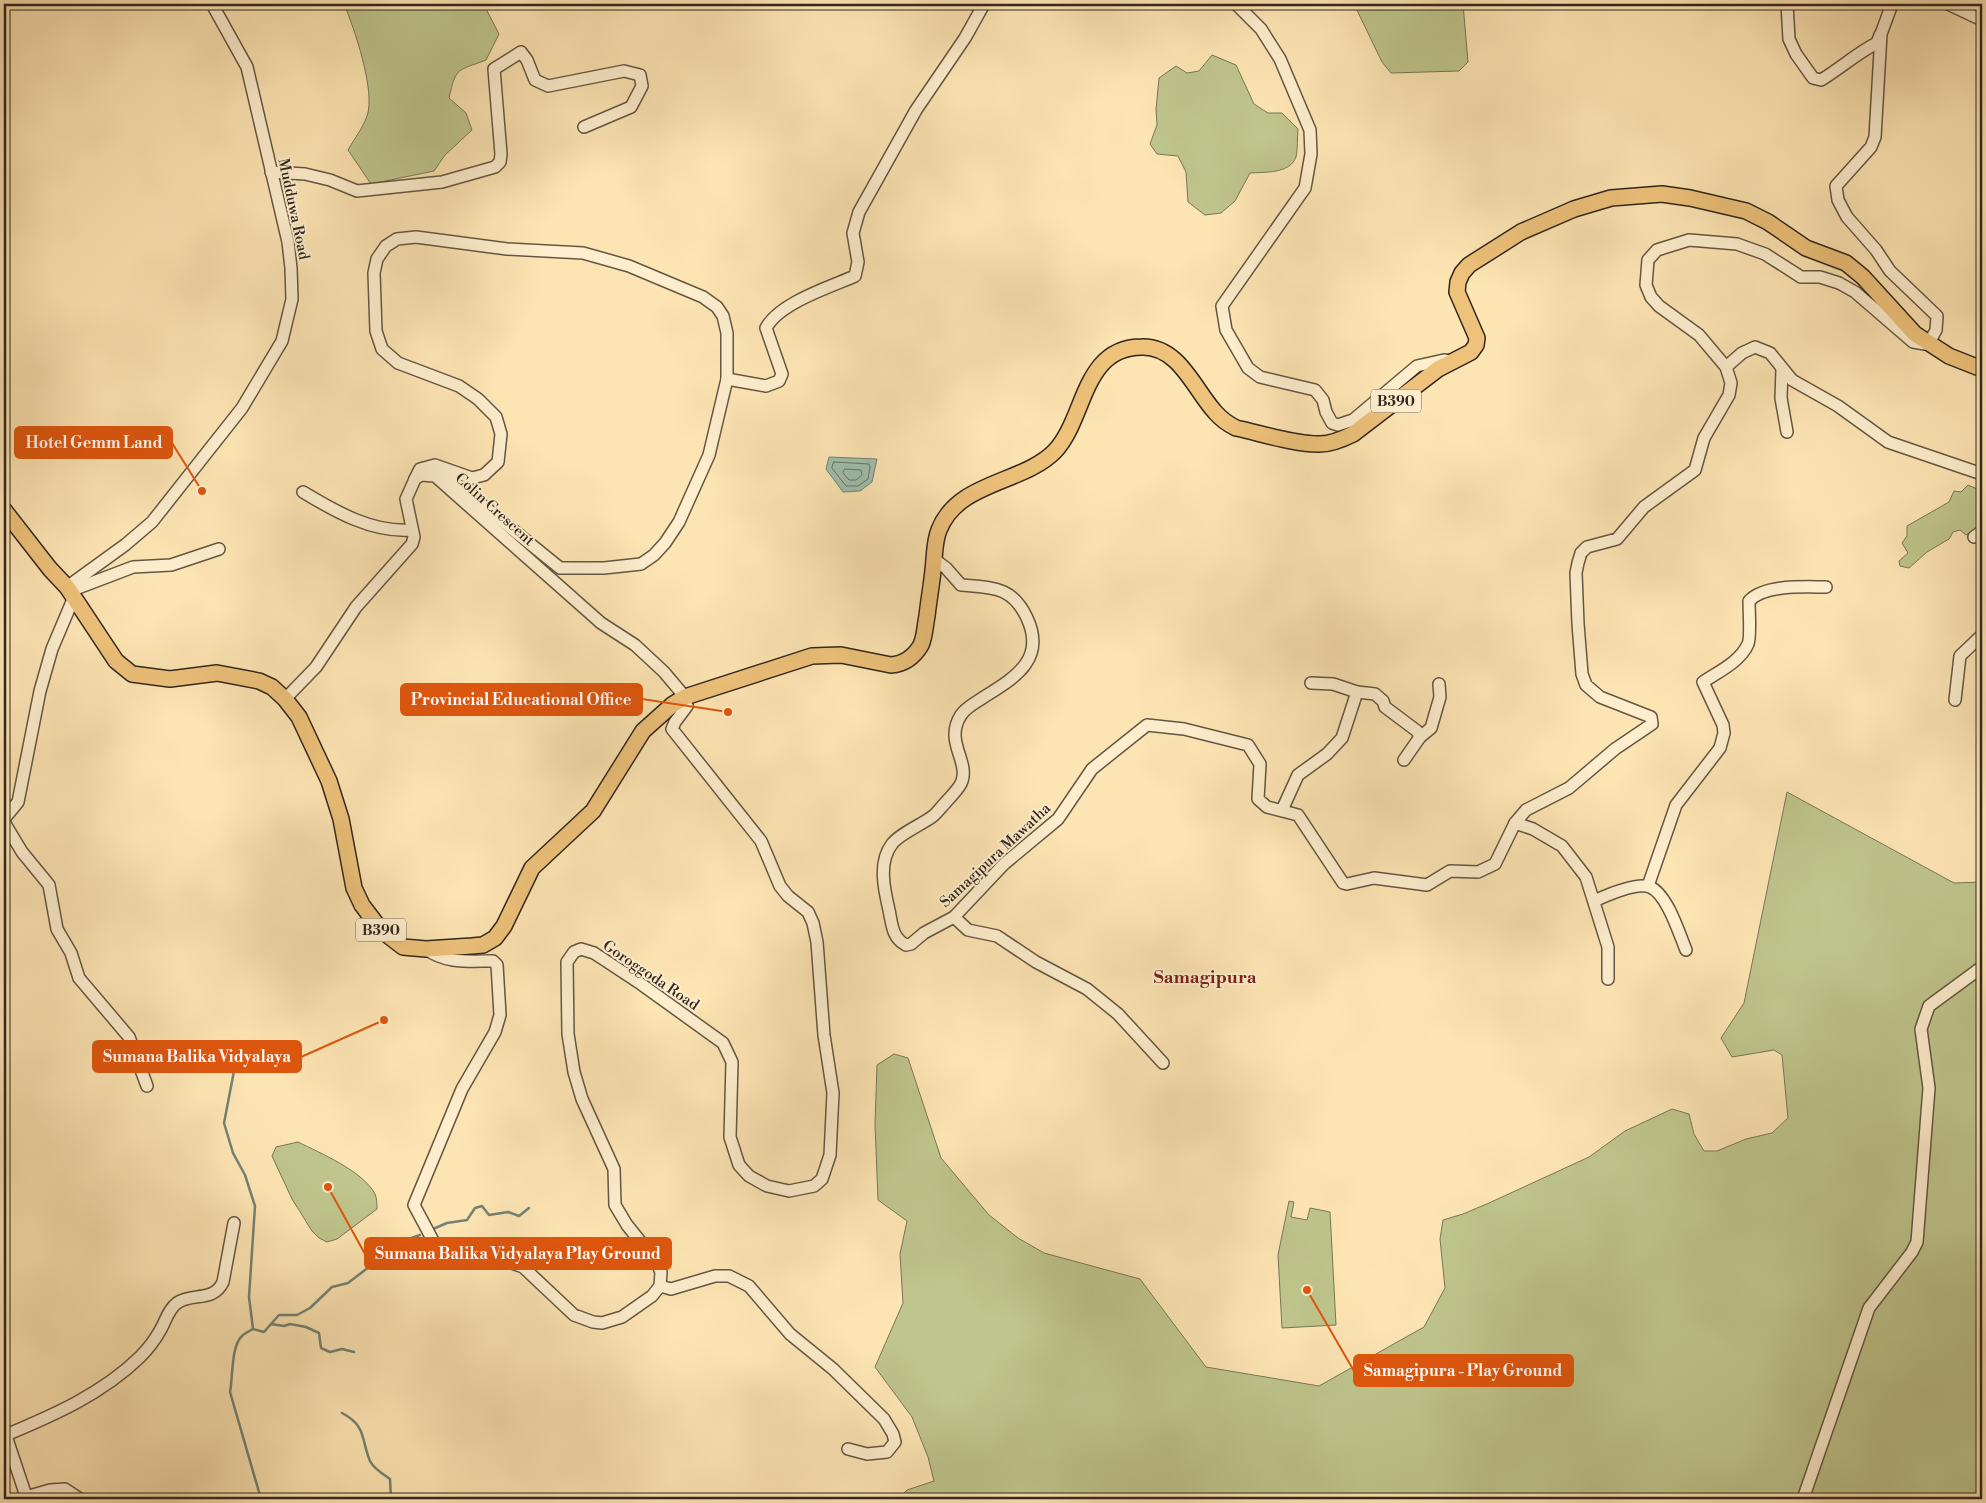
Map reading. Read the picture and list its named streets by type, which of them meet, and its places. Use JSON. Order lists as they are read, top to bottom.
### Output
{
  "streets": {
    "main road": ["B390"],
    "street": [
      "Mudduwa Road",
      "Colin Crescent",
      "Samagipura Mawatha",
      "Goroggoda Road"
    ]
  },
  "crossings": [
    ["Mudduwa Road", "B390"],
    ["B390", "Colin Crescent"],
    ["B390", "Samagipura Mawatha"],
    ["B390", "Goroggoda Road"],
    ["Colin Crescent", "Goroggoda Road"]
  ],
  "districts": ["Samagipura"],
  "places": [
    "Hotel Gemm Land",
    "Provincial Educational Office",
    "Sumana Balika Vidyalaya",
    "Sumana Balika Vidyalaya Play Ground",
    "Samagipura - Play Ground"
  ]
}
